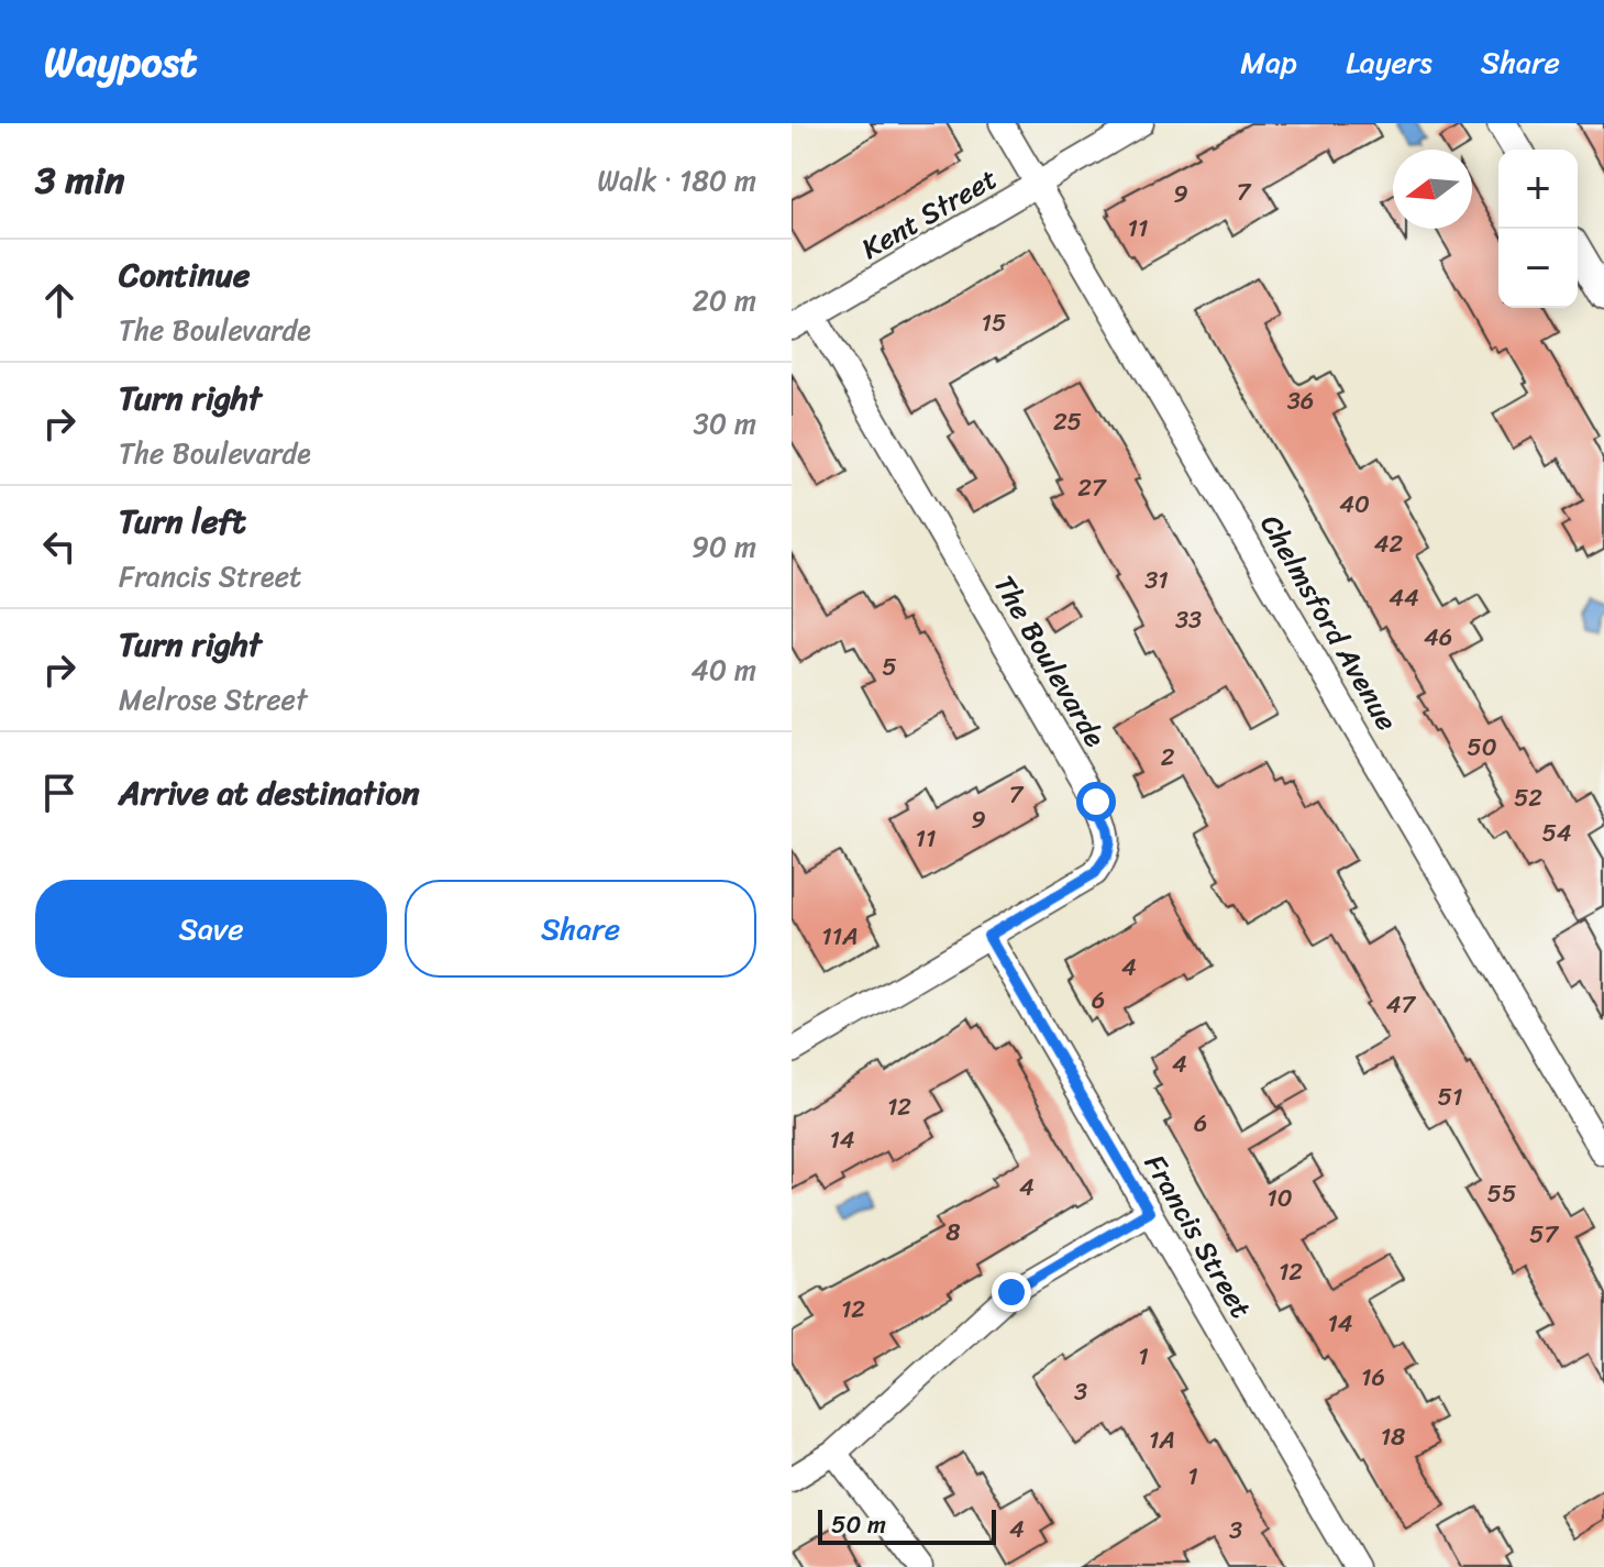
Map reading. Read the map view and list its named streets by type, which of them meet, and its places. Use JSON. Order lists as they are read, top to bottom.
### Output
{
  "streets": {
    "street": [
      "Kent Street",
      "Chelmsford Avenue",
      "The Boulevarde",
      "Francis Street"
    ]
  },
  "crossings": [
    ["Kent Street", "Chelmsford Avenue"],
    ["Kent Street", "The Boulevarde"],
    ["The Boulevarde", "Francis Street"]
  ],
  "house_numbers": [
    "7",
    "9",
    "11",
    "15",
    "36",
    "25",
    "27",
    "40",
    "42",
    "31",
    "44",
    "33",
    "46",
    "5",
    "50",
    "2",
    "7",
    "52",
    "9",
    "54",
    "11",
    "11A",
    "4",
    "6",
    "47",
    "4",
    "51",
    "12",
    "6",
    "14",
    "4",
    "55",
    "10",
    "8",
    "57",
    "12",
    "12",
    "14",
    "1",
    "16",
    "3",
    "18",
    "1A",
    "1",
    "4",
    "3"
  ],
  "scale_bar": "50 m",
  "north": "left",
  "page": {
    "header": "Waypost",
    "nav": ["Map", "Layers", "Share"],
    "heading": ["3 min", "Walk · 180 m"],
    "map_buttons": ["+", "−"],
    "list": [
      ["Continue", "The Boulevarde", "20 m"],
      ["Turn right", "The Boulevarde", "30 m"],
      ["Turn left", "Francis Street", "90 m"],
      ["Turn right", "Melrose Street", "40 m"],
      "Arrive at destination"
    ],
    "buttons": ["Save", "Share"],
    "scale": "50 m"
  }
}
